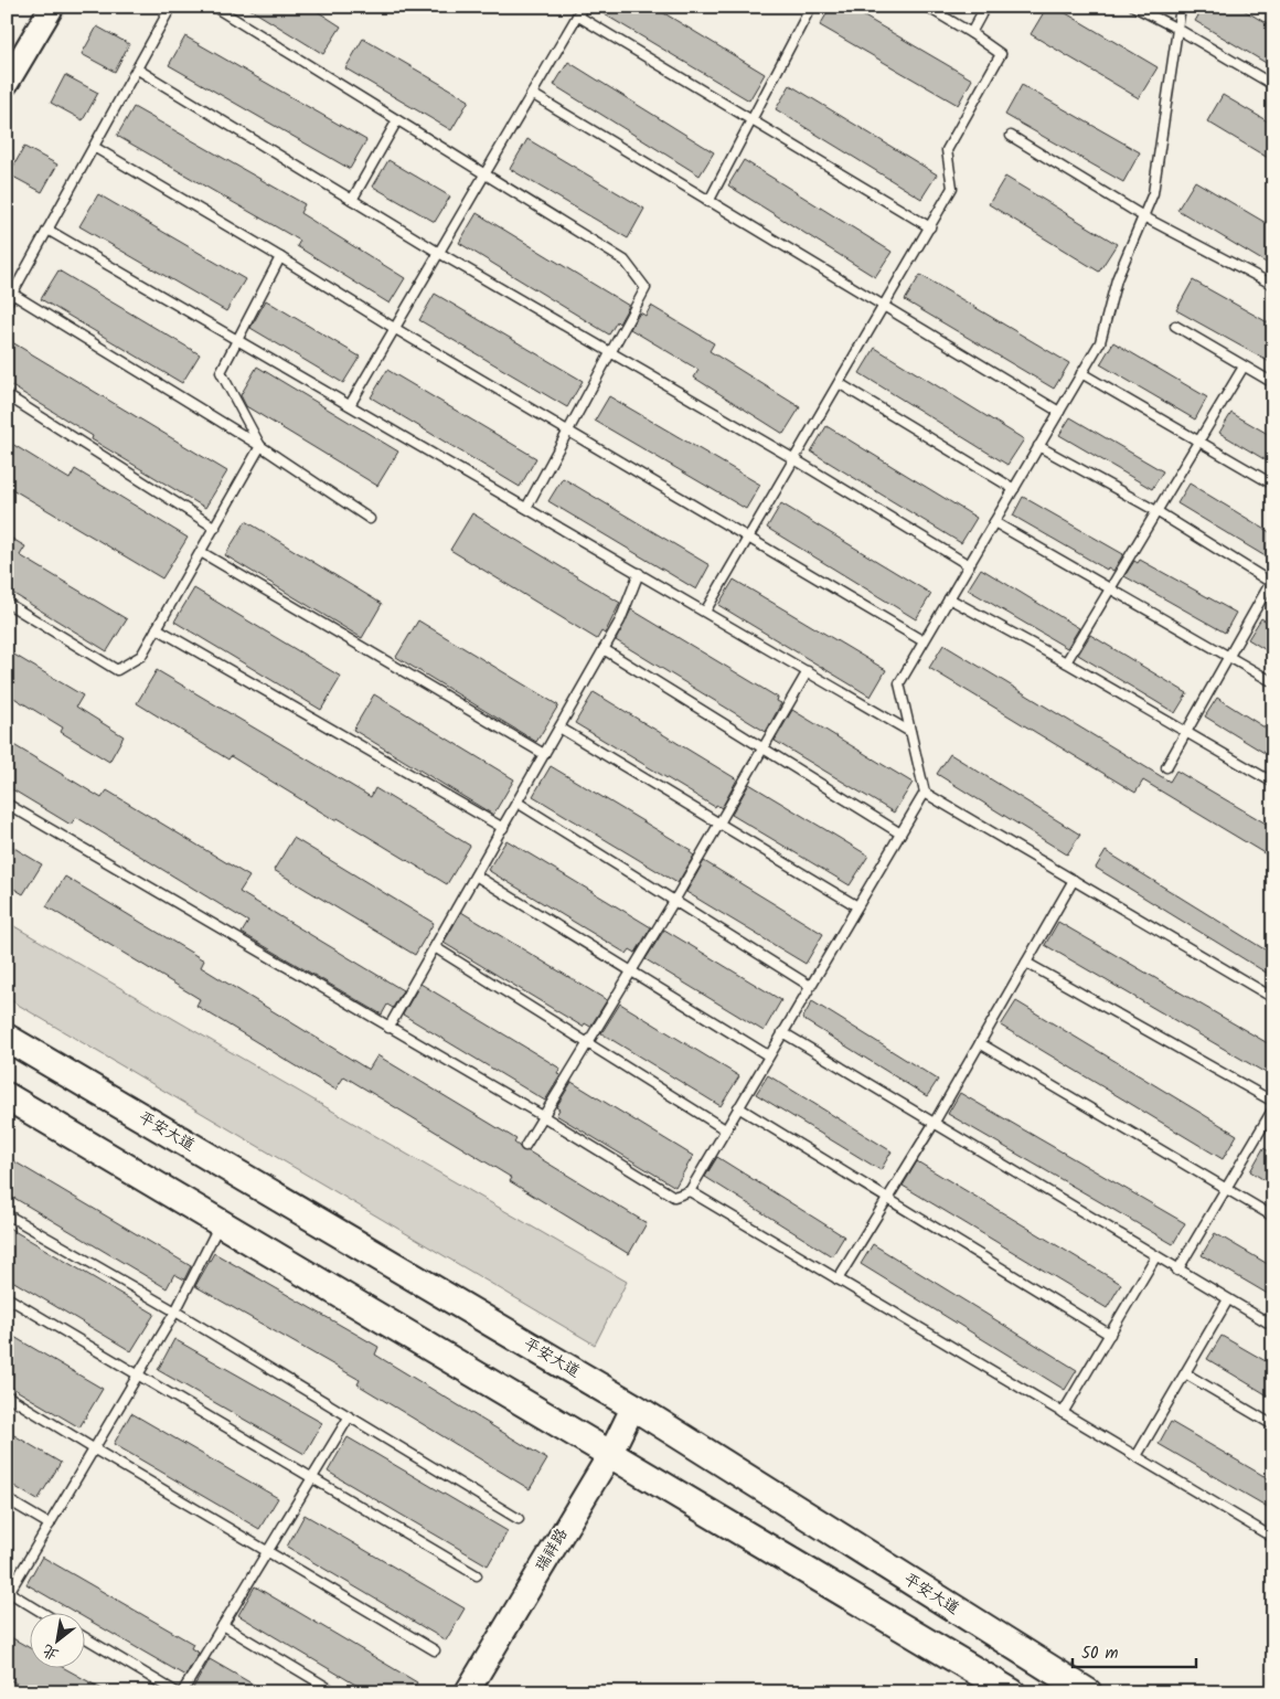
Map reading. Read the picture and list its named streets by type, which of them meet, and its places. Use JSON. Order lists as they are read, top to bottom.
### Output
{
  "streets": {
    "main road": ["平安大道"],
    "street": ["瑞祥路"]
  },
  "crossings": [
    ["平安大道", "瑞祥路"]
  ],
  "scale_bar": "50 m",
  "north": "bottom left"
}
